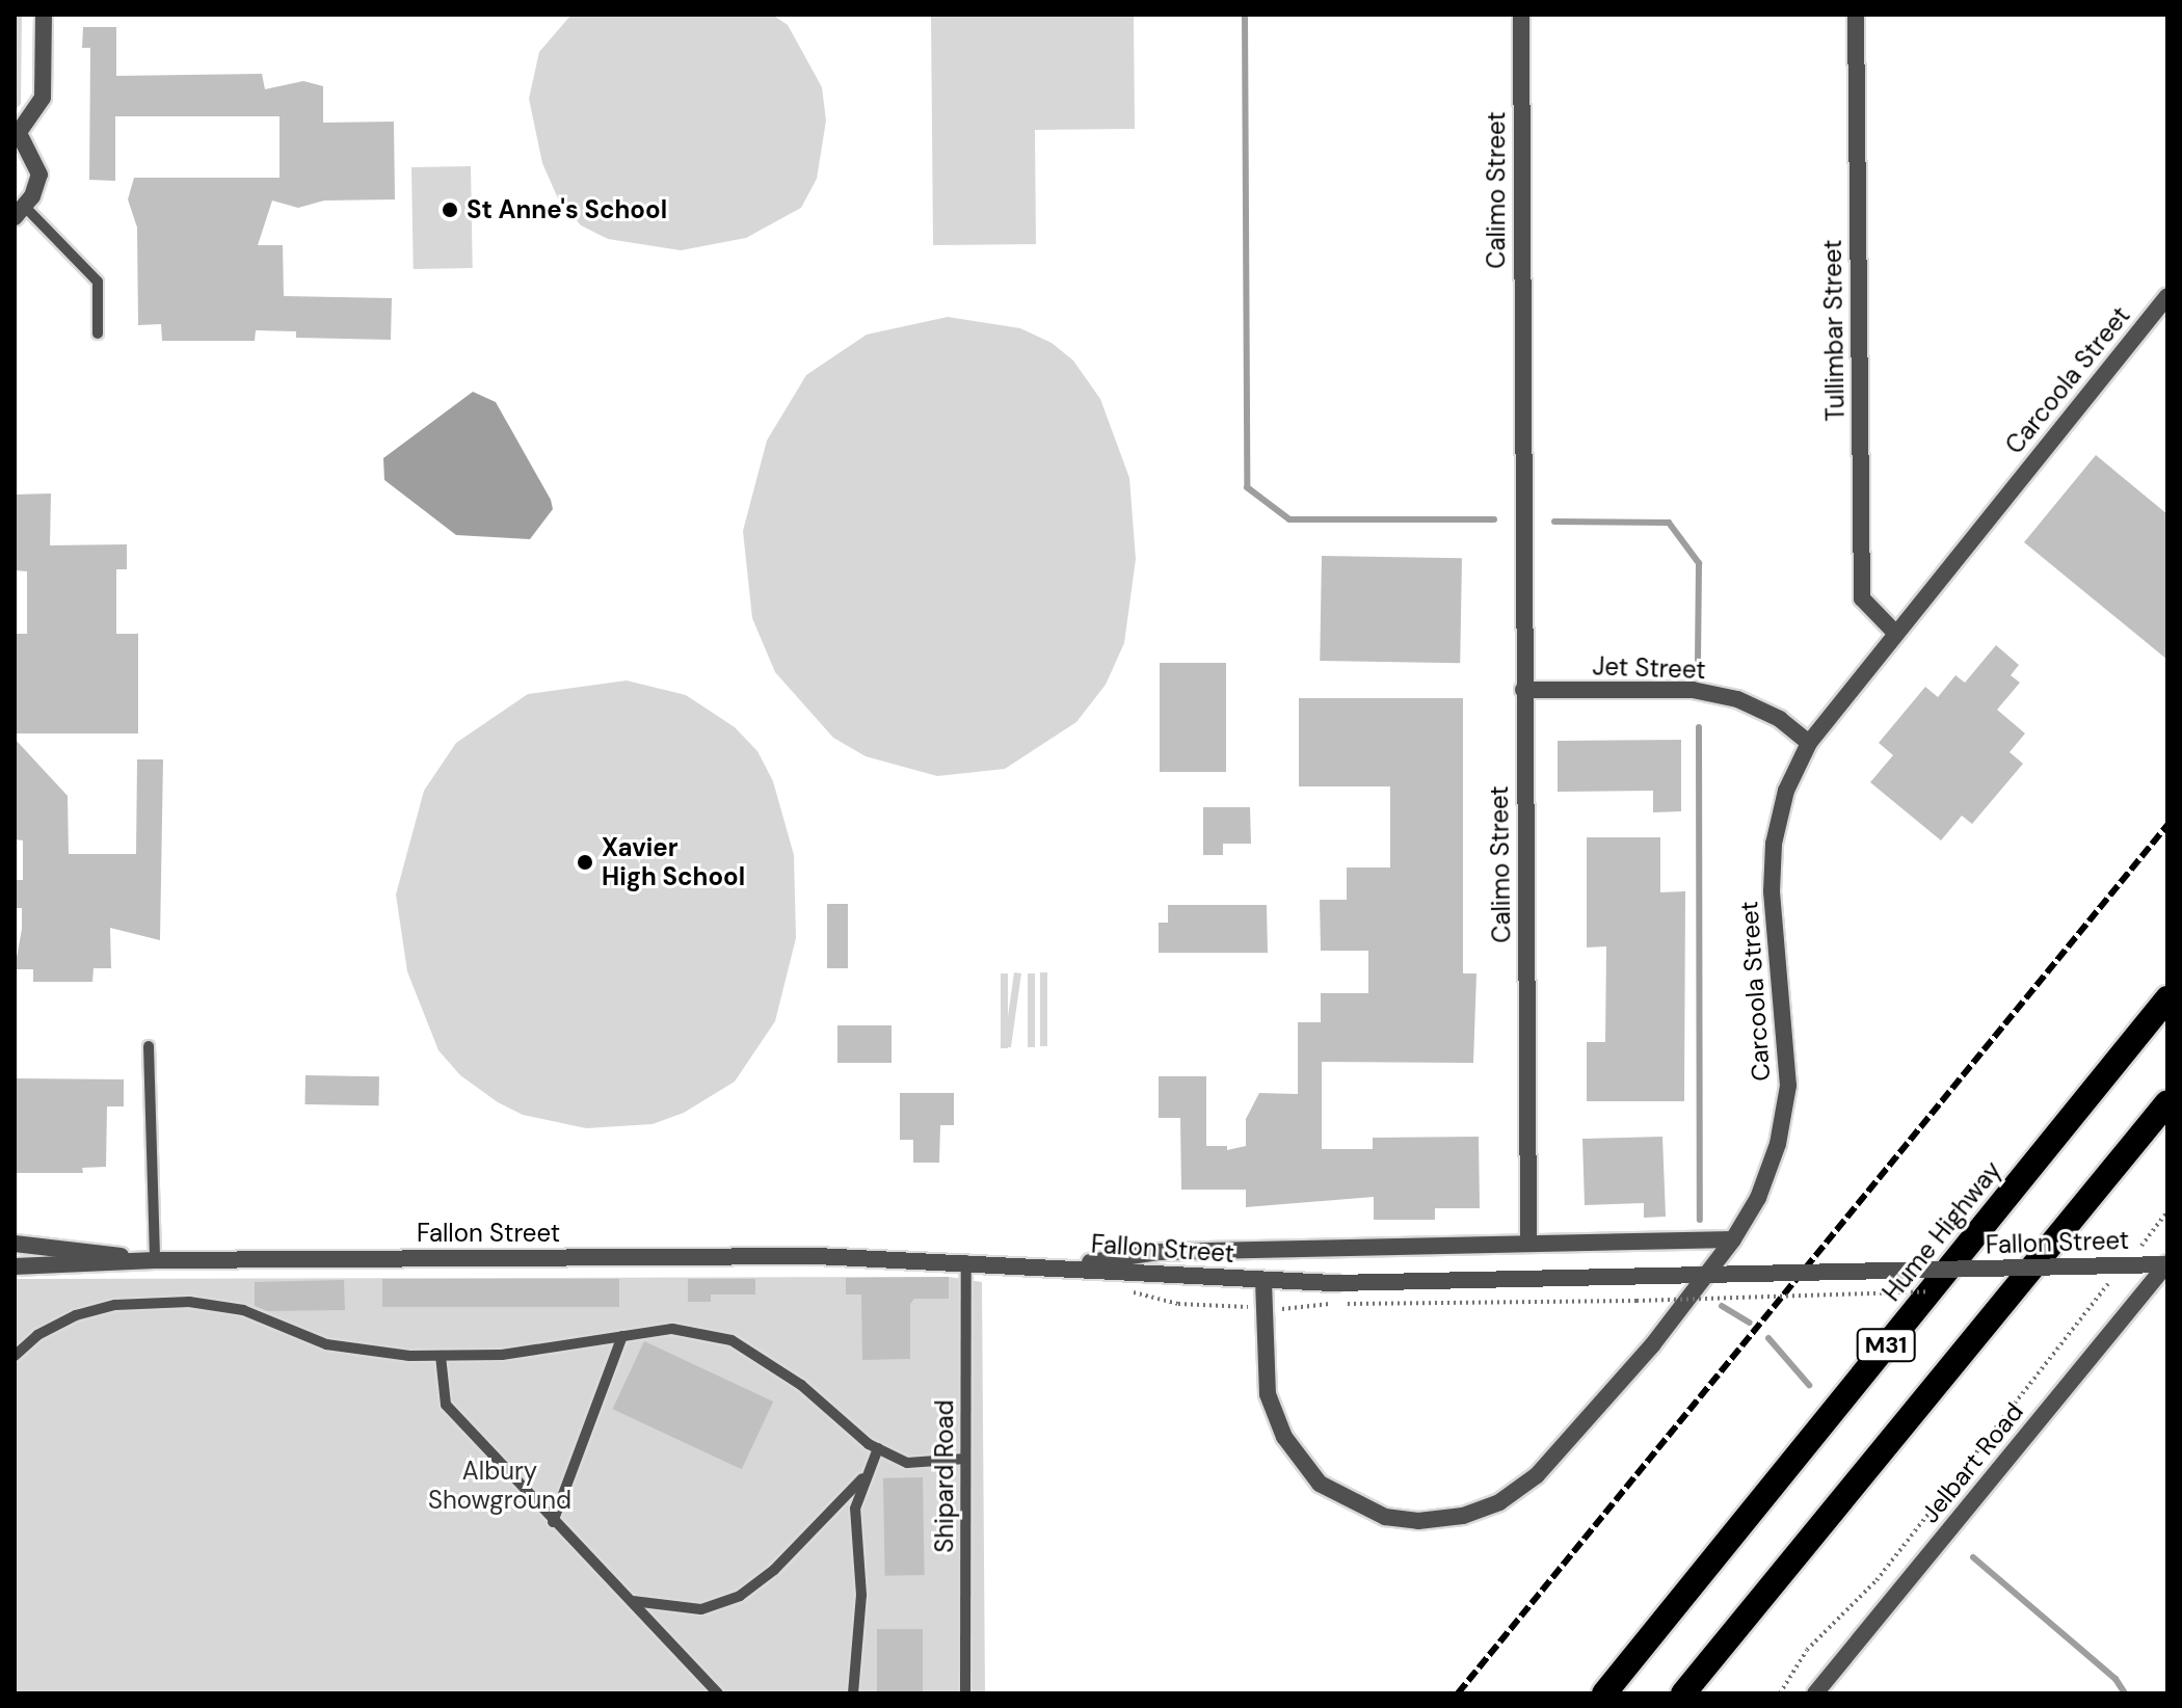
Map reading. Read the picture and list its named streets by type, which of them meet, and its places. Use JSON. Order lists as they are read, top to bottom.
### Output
{
  "streets": {
    "highway": ["Hume Highway", "M31"],
    "street": [
      "Calimo Street",
      "Tullimbar Street",
      "Carcoola Street",
      "Jet Street",
      "Fallon Street",
      "Jelbart Road"
    ],
    "lane": ["Shipard Road"]
  },
  "crossings": [
    ["Calimo Street", "Jet Street"],
    ["Tullimbar Street", "Carcoola Street"],
    ["Carcoola Street", "Jet Street"],
    ["Carcoola Street", "Fallon Street"],
    ["Fallon Street", "Jelbart Road"],
    ["Fallon Street", "Shipard Road"]
  ],
  "parks": ["Albury Showground"],
  "places": ["St Anne's School", "Xavier High School"]
}
